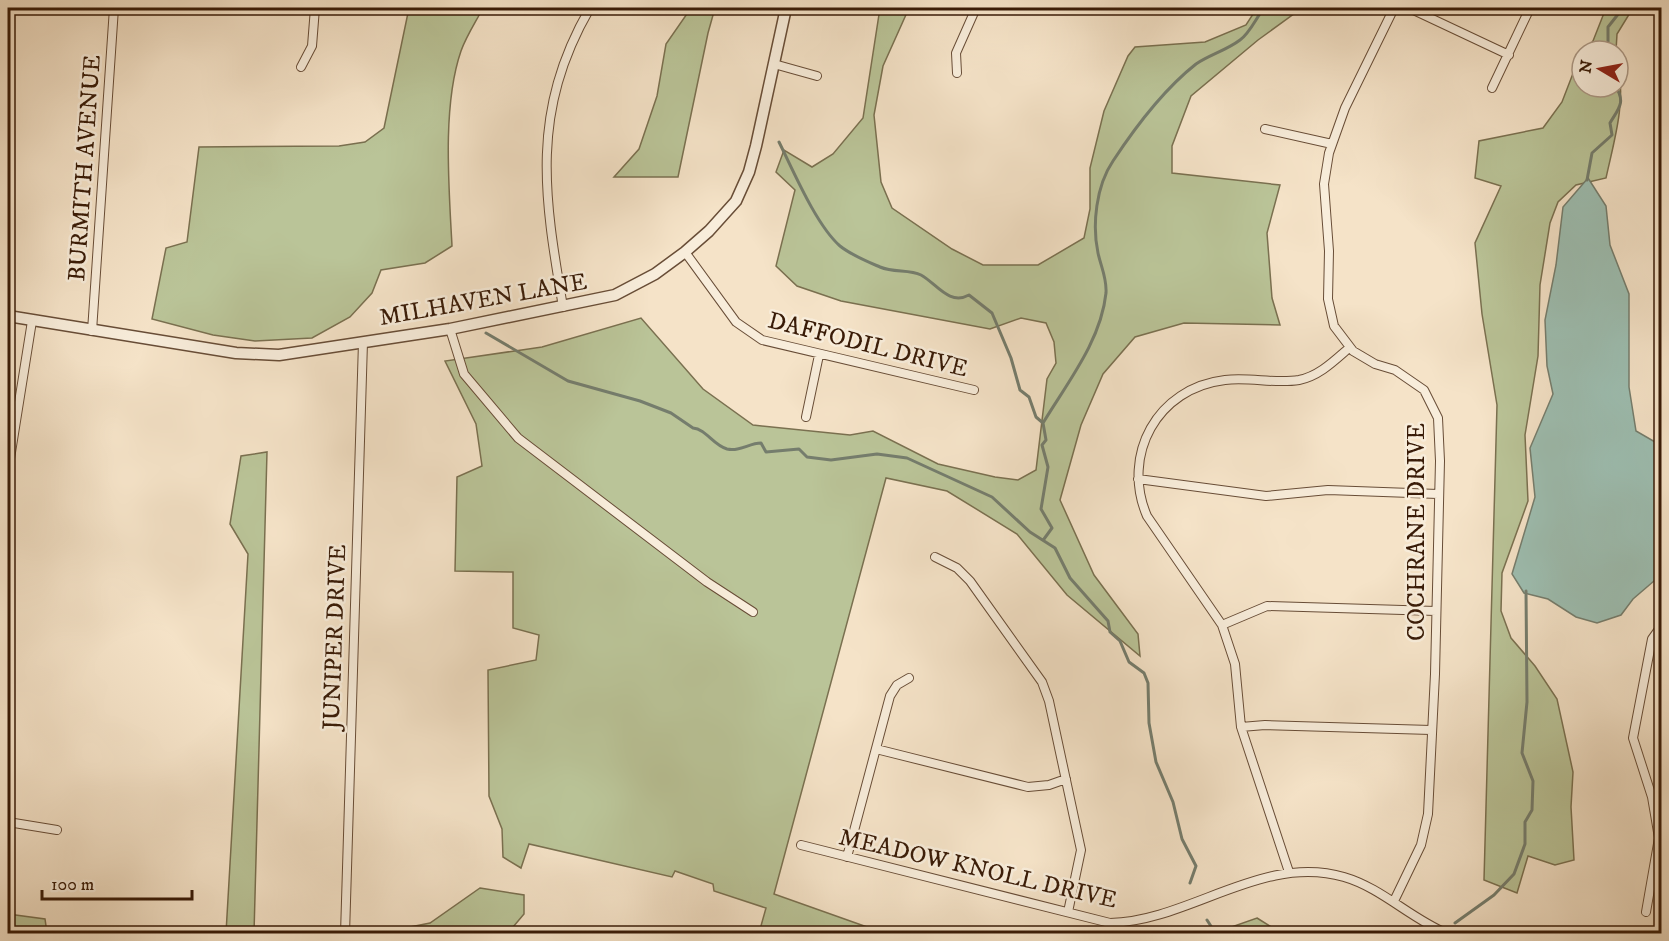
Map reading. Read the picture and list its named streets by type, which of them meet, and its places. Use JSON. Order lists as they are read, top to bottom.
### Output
{
  "streets": {
    "street": [
      "BURMITH AVENUE",
      "MILHAVEN LANE",
      "DAFFODIL DRIVE",
      "COCHRANE DRIVE",
      "JUNIPER DRIVE",
      "MEADOW KNOLL DRIVE"
    ]
  },
  "crossings": [
    ["BURMITH AVENUE", "MILHAVEN LANE"],
    ["MILHAVEN LANE", "DAFFODIL DRIVE"],
    ["MILHAVEN LANE", "JUNIPER DRIVE"],
    ["COCHRANE DRIVE", "MEADOW KNOLL DRIVE"]
  ],
  "scale_bar": "100 m",
  "north": "left"
}
